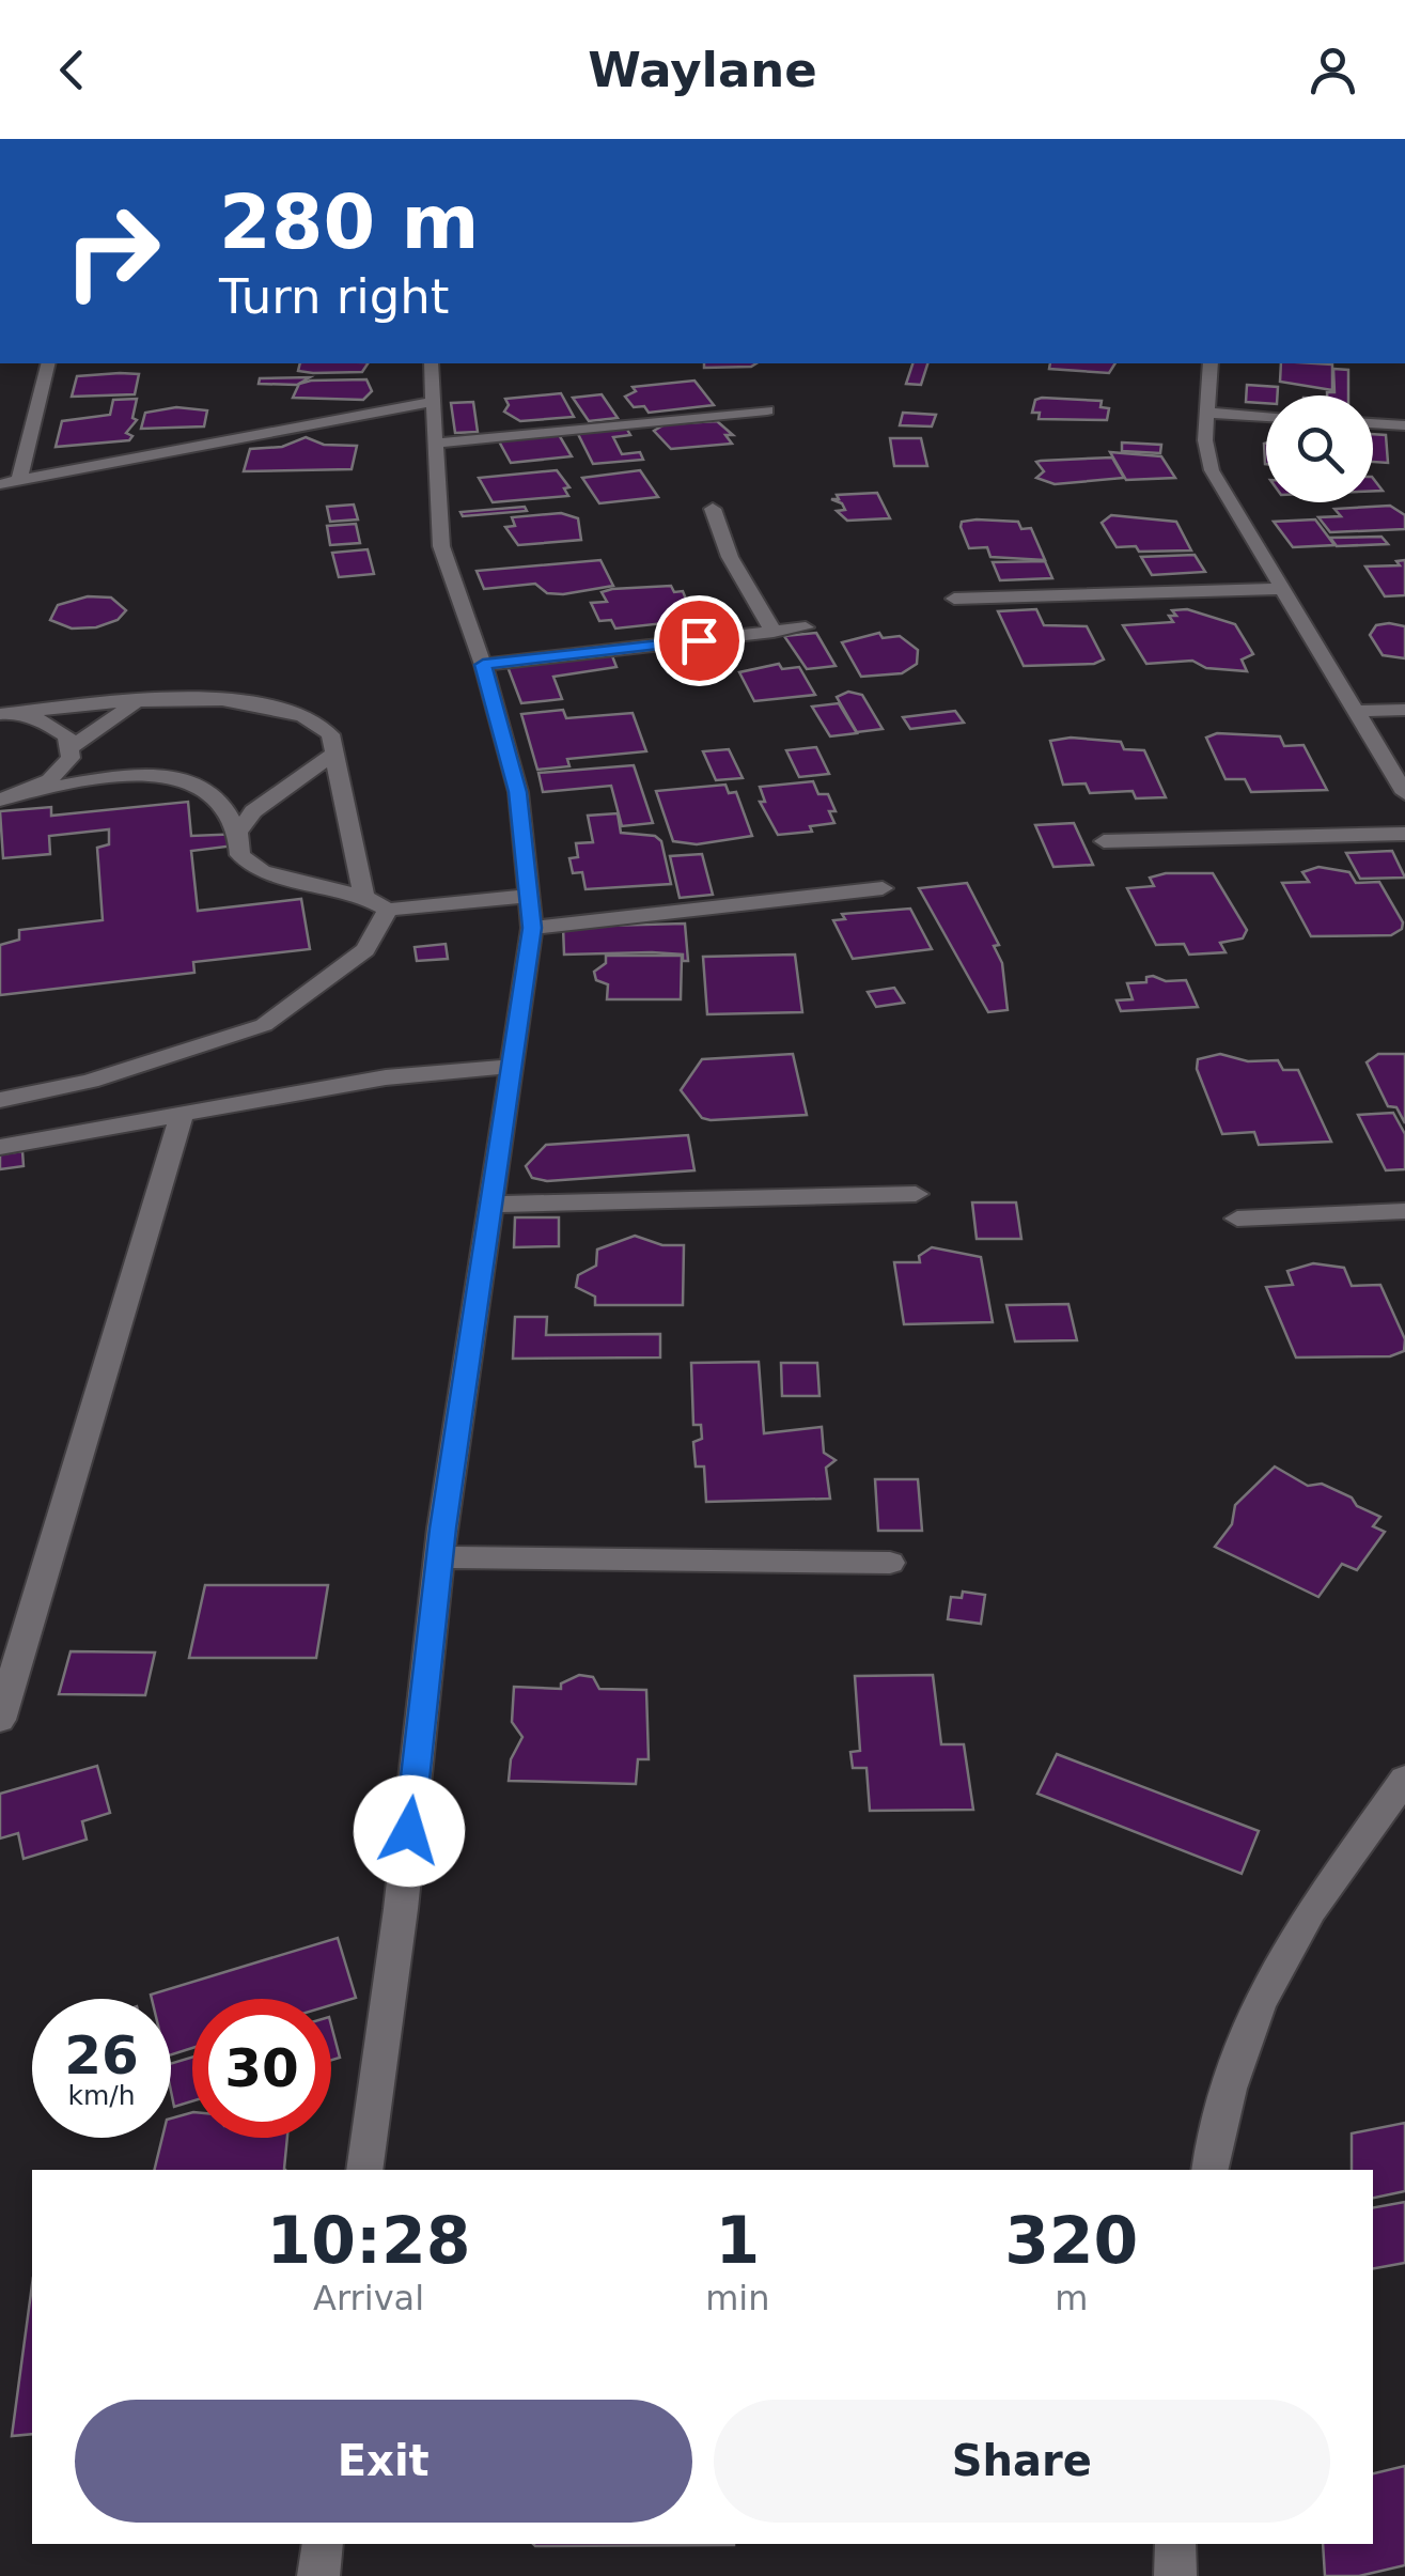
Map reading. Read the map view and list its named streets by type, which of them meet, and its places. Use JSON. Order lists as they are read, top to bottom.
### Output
{
  "page": {
    "header": "Waylane",
    "turn": ["280 m", "Turn right"],
    "speed": "26 km/h",
    "limit": "30",
    "eta": [
      "10:28",
      "Arrival",
      "1",
      "min",
      "320",
      "m"
    ],
    "buttons": ["Exit", "Share"]
  }
}
